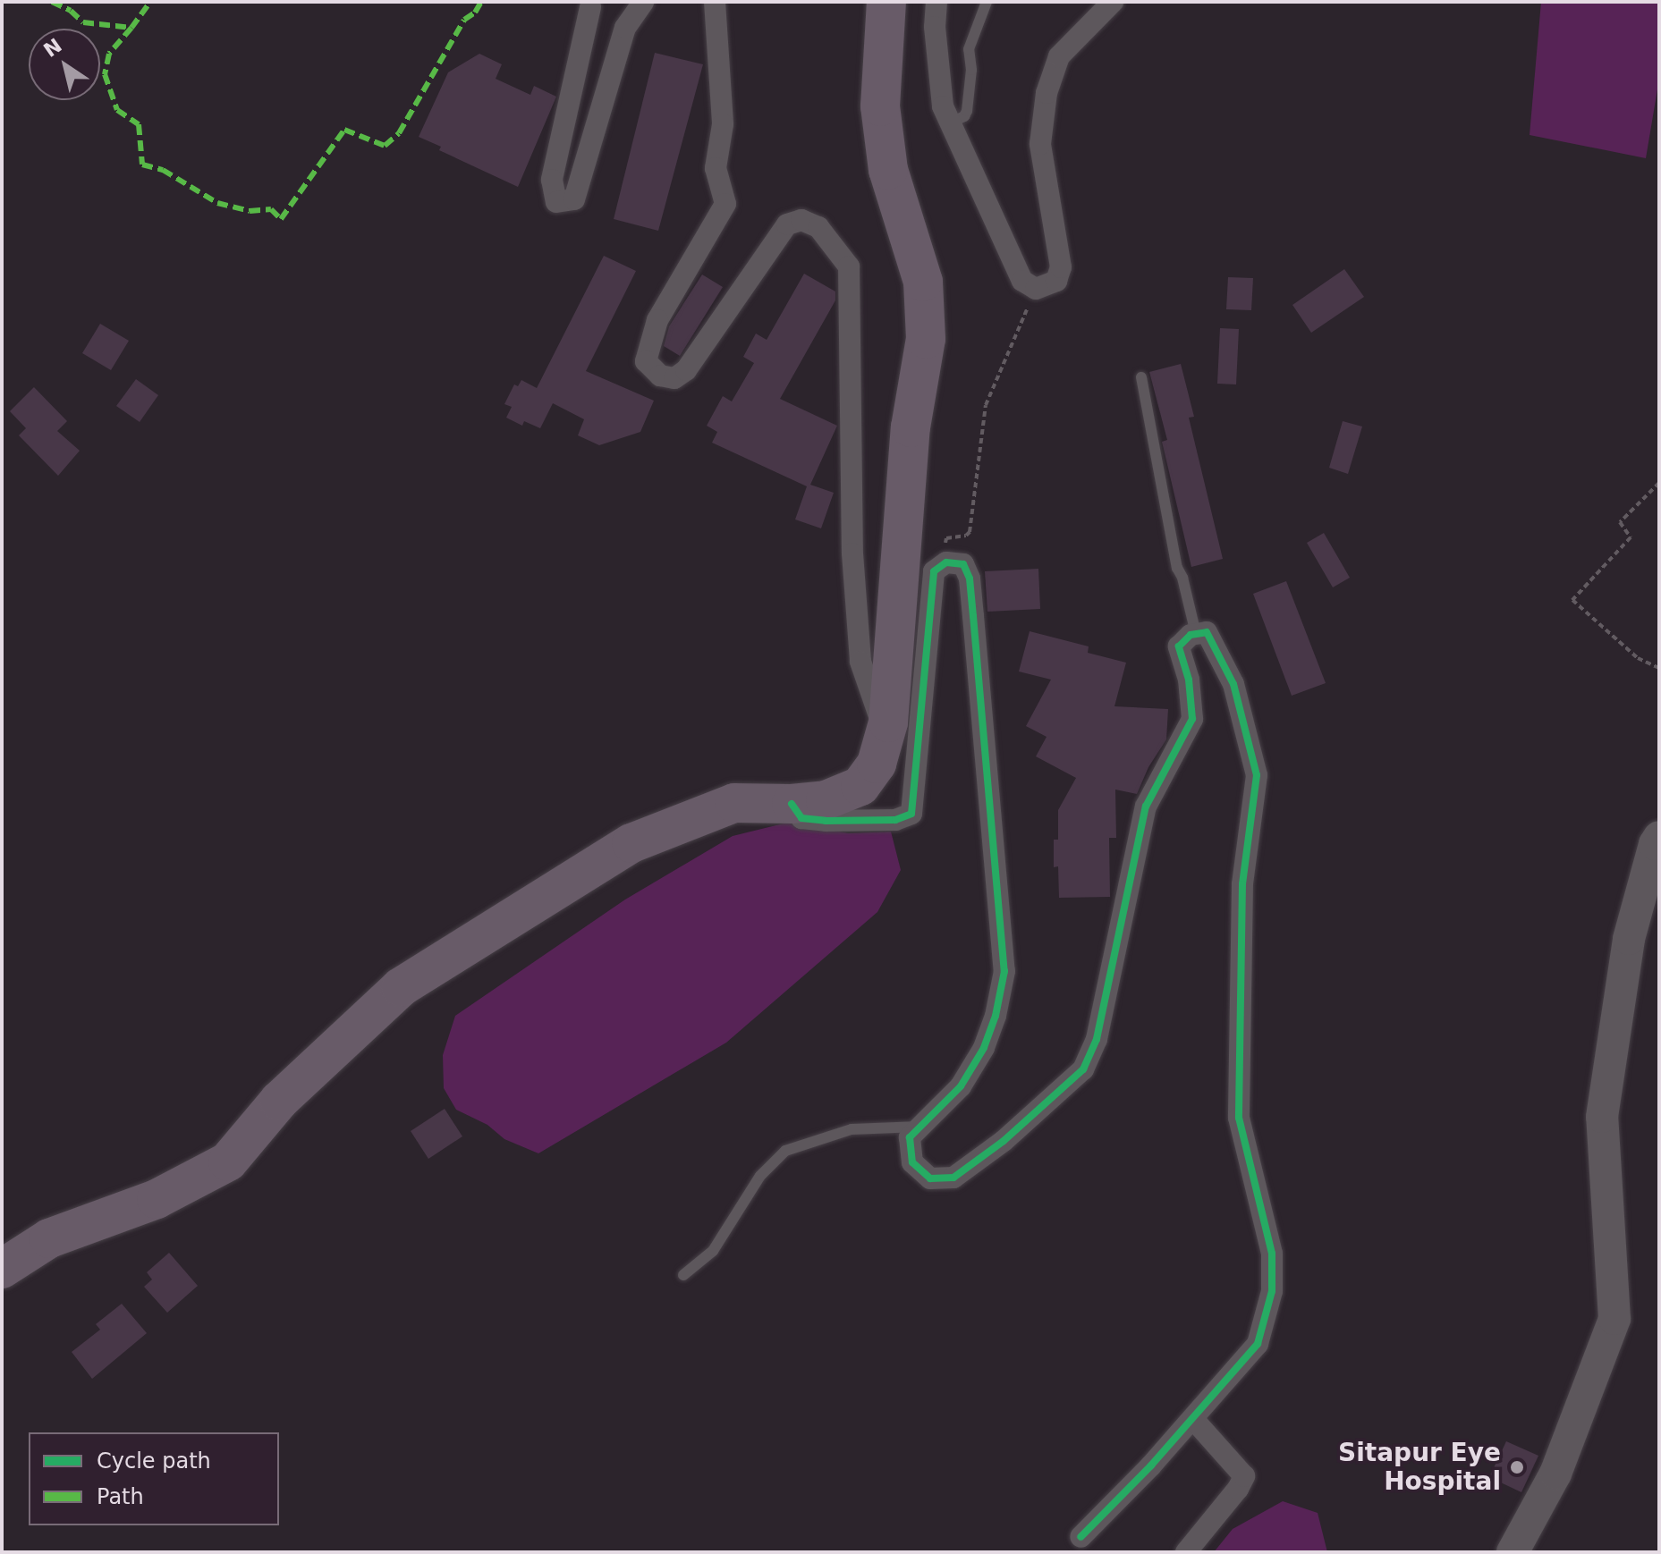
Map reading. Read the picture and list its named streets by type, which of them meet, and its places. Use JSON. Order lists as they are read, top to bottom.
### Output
{
  "places": ["Sitapur Eye Hospital"],
  "legend": ["Cycle path", "Path"],
  "north": "top left"
}
